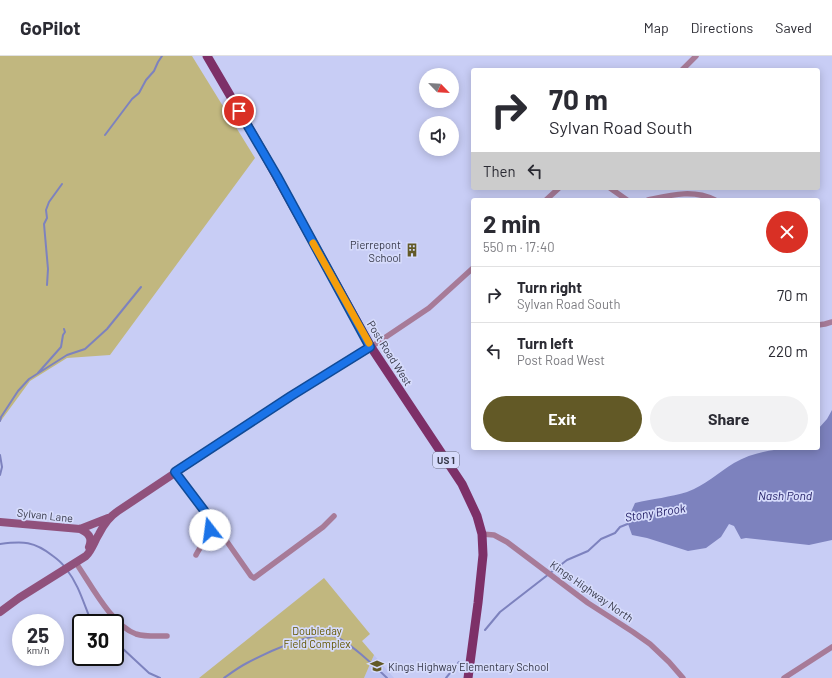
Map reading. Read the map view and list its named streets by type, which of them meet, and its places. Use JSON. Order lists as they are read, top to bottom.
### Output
{
  "streets": {
    "main road": ["Post Road West", "US 1"],
    "street": ["Sylvan Lane", "Kings Highway North"]
  },
  "crossings": [
    ["Post Road West", "Kings Highway North"]
  ],
  "water": ["Nash Pond", "Stony Brook"],
  "parks": ["Doubleday Field Complex"],
  "places": {
    "building": ["Pierrepont School"],
    "school or university": ["Kings Highway Elementary School"]
  },
  "north": "bottom right",
  "page": {
    "header": "GoPilot",
    "nav": ["Map", "Directions", "Saved"],
    "turn": ["70 m", "Sylvan Road South"],
    "then": "Then",
    "heading": ["2 min", "550 m · 17:40"],
    "list": [
      {
        "name": "Turn right",
        "note": "Sylvan Road South",
        "value": "70 m"
      },
      {
        "name": "Turn left",
        "note": "Post Road West",
        "value": "220 m"
      }
    ],
    "buttons": ["Exit", "Share"],
    "speed": "25 km/h",
    "limit": "30"
  }
}
